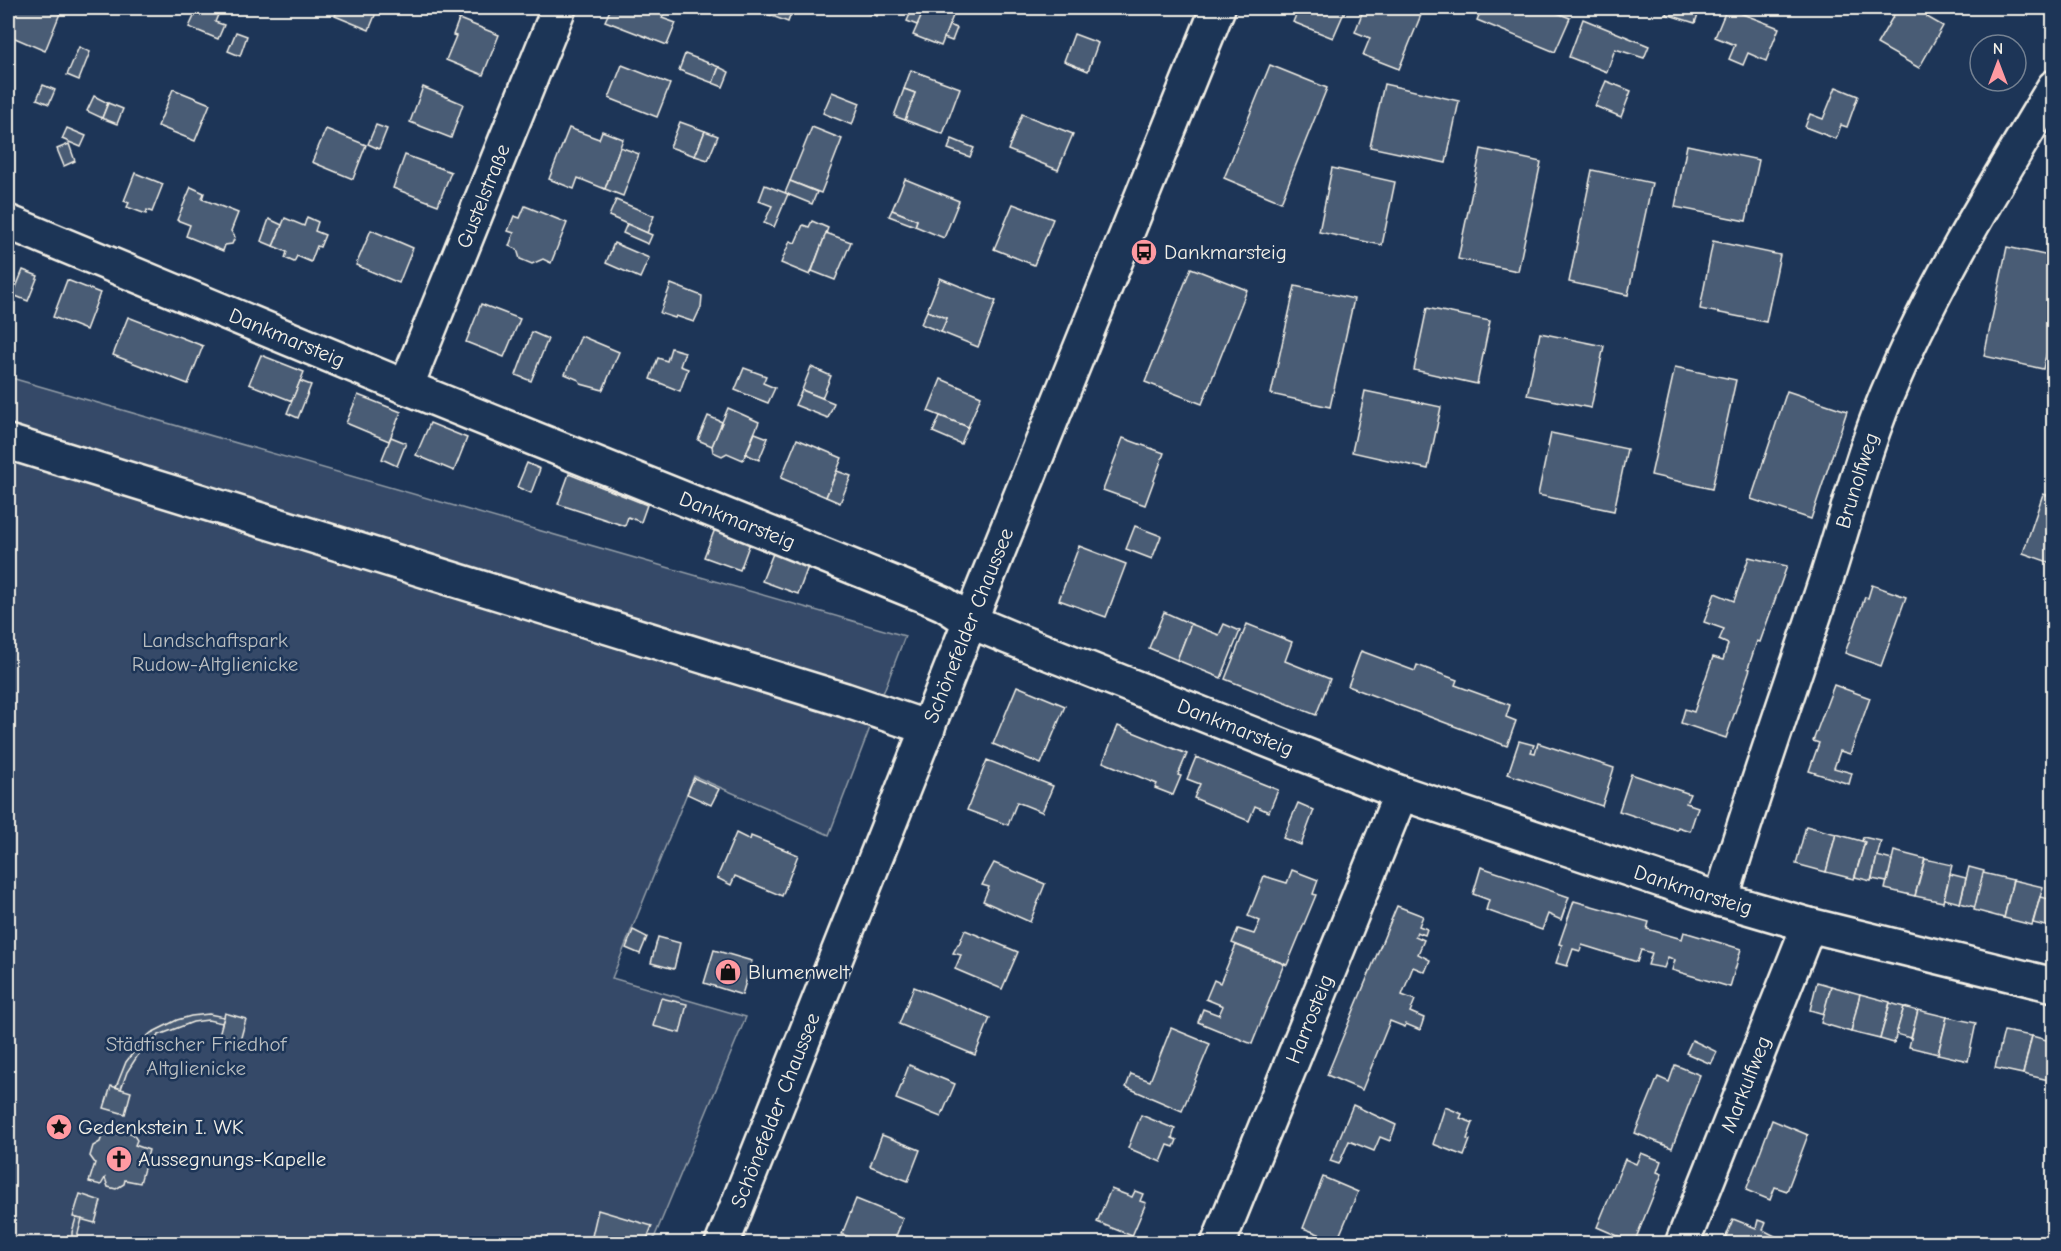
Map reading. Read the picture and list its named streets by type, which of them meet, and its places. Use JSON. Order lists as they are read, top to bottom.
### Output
{
  "streets": {
    "street": [
      "Gustelstraße",
      "Dankmarsteig",
      "Brunolfweg",
      "Schönefelder Chaussee",
      "Harrosteig",
      "Markulfweg"
    ]
  },
  "crossings": [
    ["Gustelstraße", "Dankmarsteig"],
    ["Dankmarsteig", "Brunolfweg"],
    ["Dankmarsteig", "Schönefelder Chaussee"],
    ["Dankmarsteig", "Harrosteig"],
    ["Dankmarsteig", "Markulfweg"]
  ],
  "parks": ["Landschaftspark Rudow-Altglienicke", "Städtischer Friedhof Altglienicke"],
  "places": {
    "bus stop": ["Dankmarsteig"],
    "shop": ["Blumenwelt"],
    "place": ["Gedenkstein I. WK"],
    "church": ["Aussegnungs-Kapelle"]
  },
  "north": "top"
}
